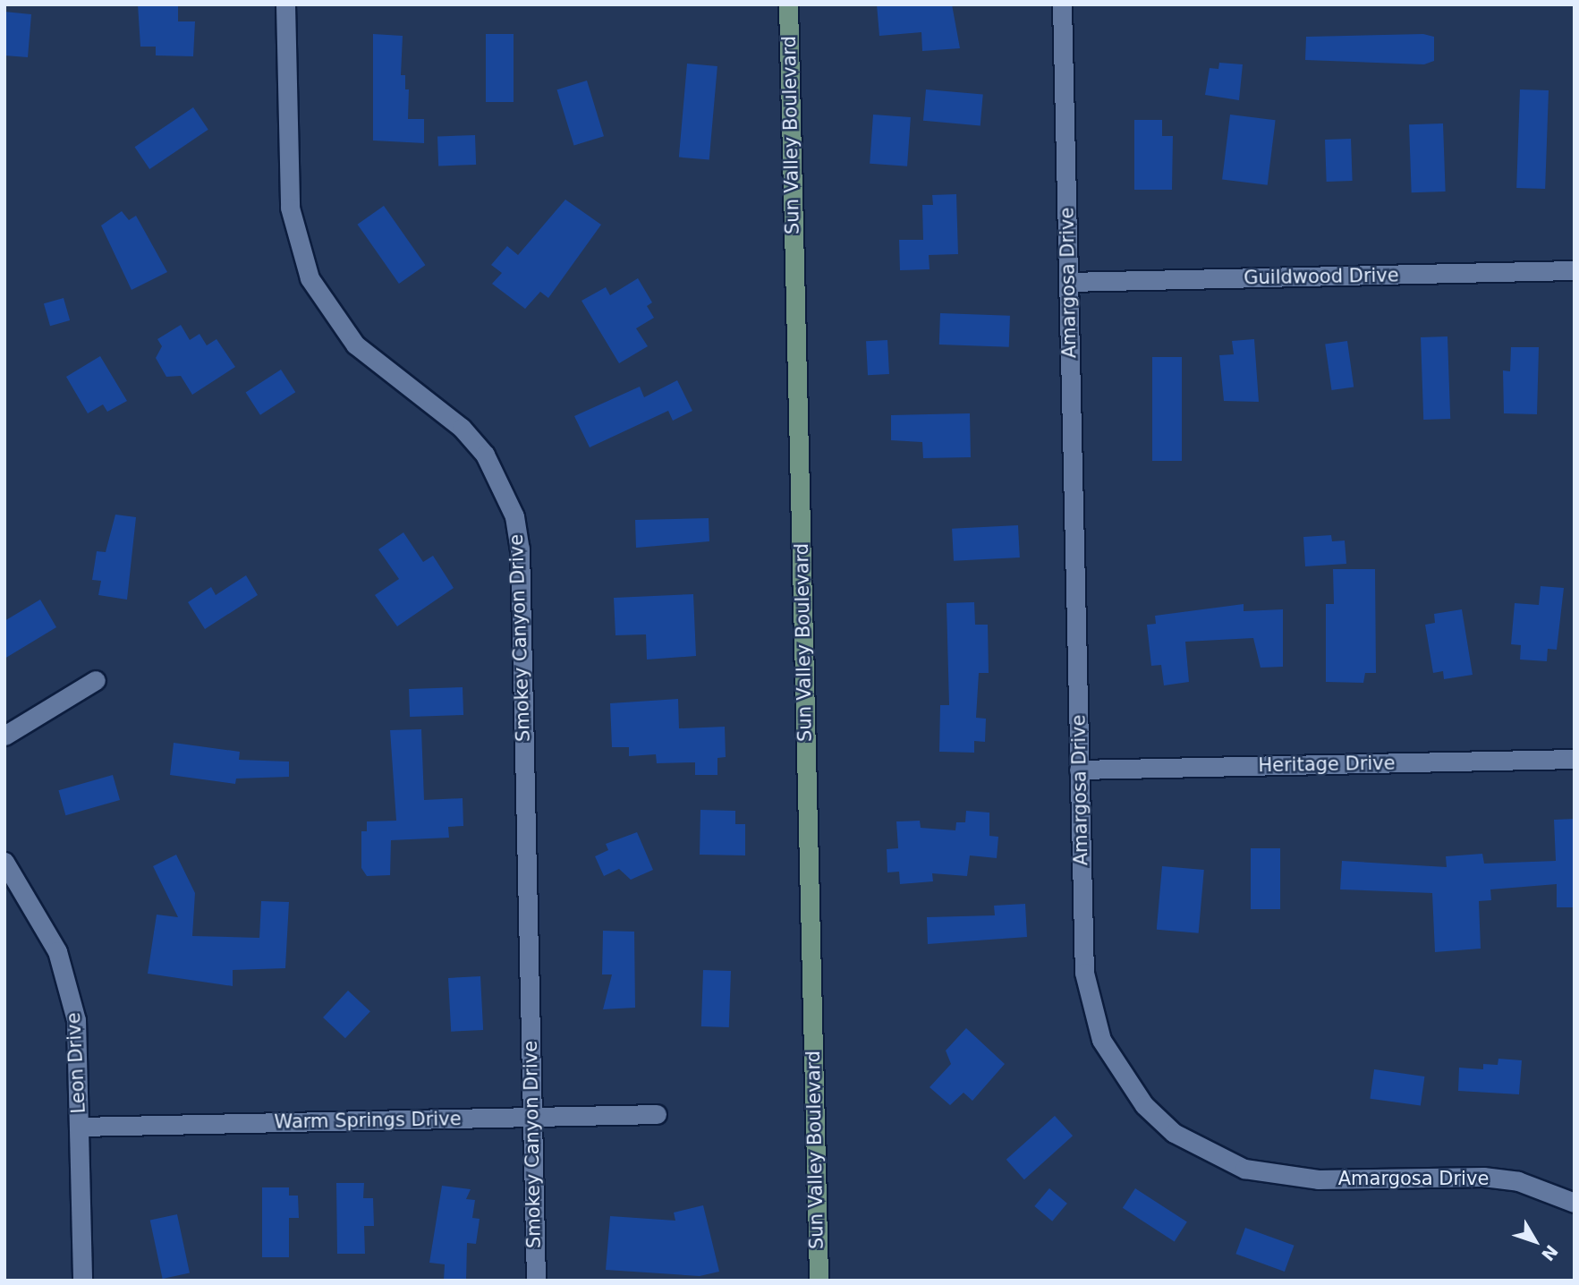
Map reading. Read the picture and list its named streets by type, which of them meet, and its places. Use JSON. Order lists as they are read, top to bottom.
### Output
{
  "streets": {
    "main road": ["Sun Valley Boulevard"],
    "street": [
      "Guildwood Drive",
      "Amargosa Drive",
      "Smokey Canyon Drive",
      "Heritage Drive",
      "Leon Drive",
      "Warm Springs Drive"
    ]
  },
  "crossings": [
    ["Guildwood Drive", "Amargosa Drive"],
    ["Amargosa Drive", "Heritage Drive"],
    ["Smokey Canyon Drive", "Warm Springs Drive"],
    ["Leon Drive", "Warm Springs Drive"]
  ],
  "north": "bottom right"
}
